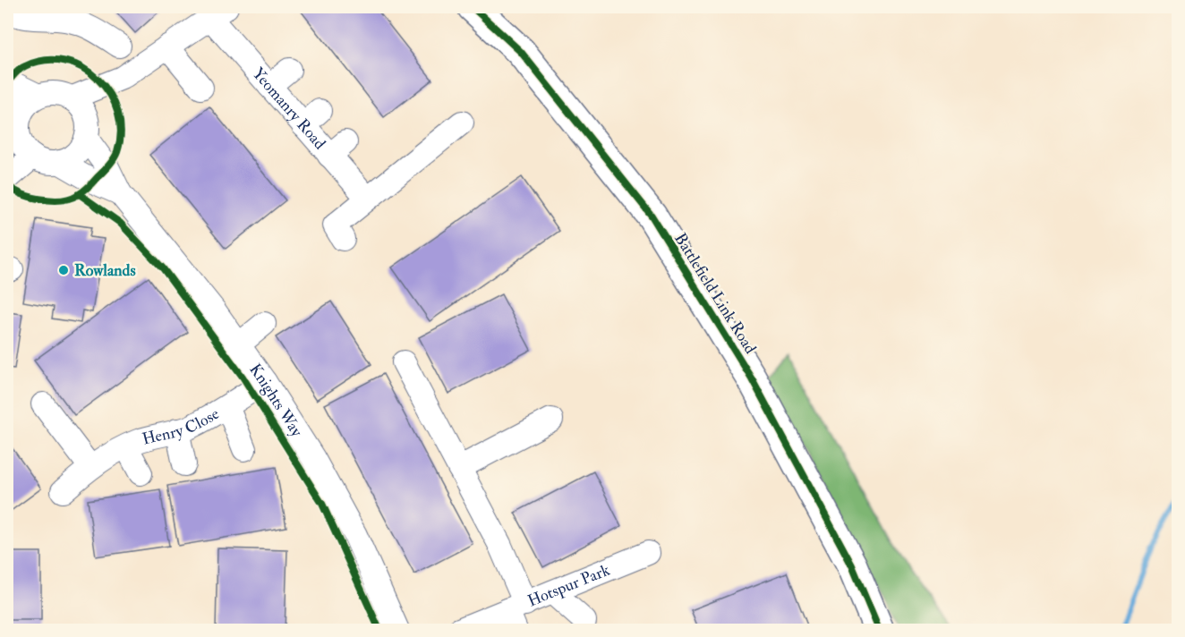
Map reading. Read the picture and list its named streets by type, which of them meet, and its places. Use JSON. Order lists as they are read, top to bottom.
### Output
{
  "streets": {
    "main road": ["Battlefield Link Road"],
    "street": [
      "Yeomanry Road",
      "Knights Way",
      "Henry Close",
      "Hotspur Park"
    ]
  },
  "crossings": [
    ["Yeomanry Road", "Knights Way"],
    ["Knights Way", "Henry Close"]
  ],
  "places": ["Rowlands"]
}
